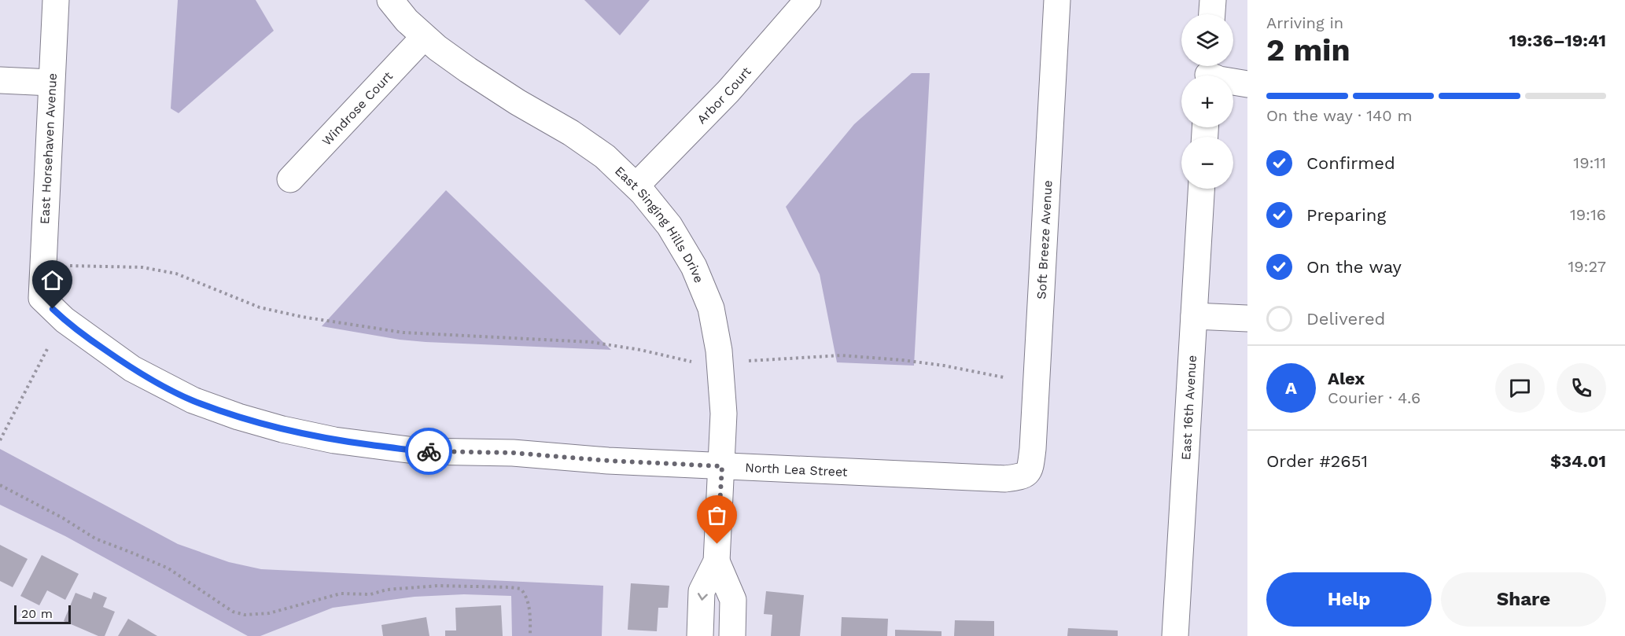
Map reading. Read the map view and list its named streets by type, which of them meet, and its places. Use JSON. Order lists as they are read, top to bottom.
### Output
{
  "streets": {
    "street": [
      "Arbor Court",
      "Windrose Court",
      "East Horsehaven Avenue",
      "East Singing Hills Drive",
      "Soft Breeze Avenue",
      "East 16th Avenue",
      "North Lea Street"
    ]
  },
  "crossings": [
    ["Arbor Court", "East Singing Hills Drive"],
    ["Windrose Court", "East Singing Hills Drive"],
    ["East Horsehaven Avenue", "North Lea Street"],
    ["East Singing Hills Drive", "North Lea Street"],
    ["Soft Breeze Avenue", "North Lea Street"]
  ],
  "scale_bar": "20 m",
  "page": {
    "heading": ["2 min", "Arriving in", "19:36–19:41"],
    "panel": [
      "Alex",
      "Courier · 4.6",
      "Order #2651",
      "$34.01"
    ],
    "map_buttons": ["+", "−"],
    "bar": "On the way · 140 m",
    "list": [
      ["Confirmed", "19:11"],
      ["Preparing", "19:16"],
      ["On the way", "19:27"],
      "Delivered"
    ],
    "round": "A",
    "buttons": ["Help", "Share"],
    "scale": "20 m"
  }
}
